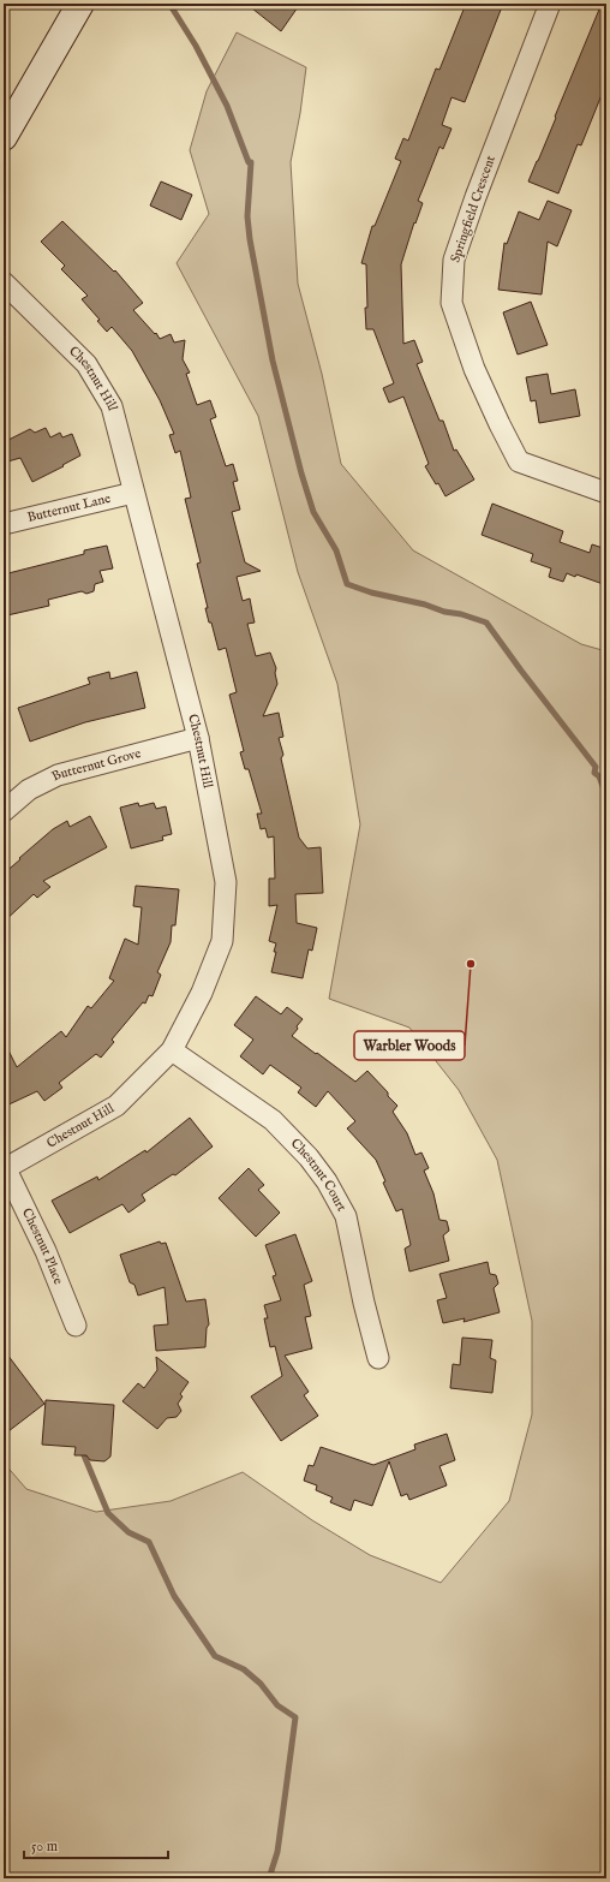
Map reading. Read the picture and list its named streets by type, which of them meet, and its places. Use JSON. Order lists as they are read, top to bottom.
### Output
{
  "streets": {
    "street": [
      "Springfield Crescent",
      "Chestnut Hill",
      "Butternut Lane",
      "Butternut Grove",
      "Chestnut Court",
      "Chestnut Place"
    ]
  },
  "crossings": [
    ["Chestnut Hill", "Butternut Lane"],
    ["Chestnut Hill", "Butternut Grove"],
    ["Chestnut Hill", "Chestnut Court"],
    ["Chestnut Hill", "Chestnut Place"]
  ],
  "places": ["Warbler Woods"],
  "scale_bar": "50 m"
}
